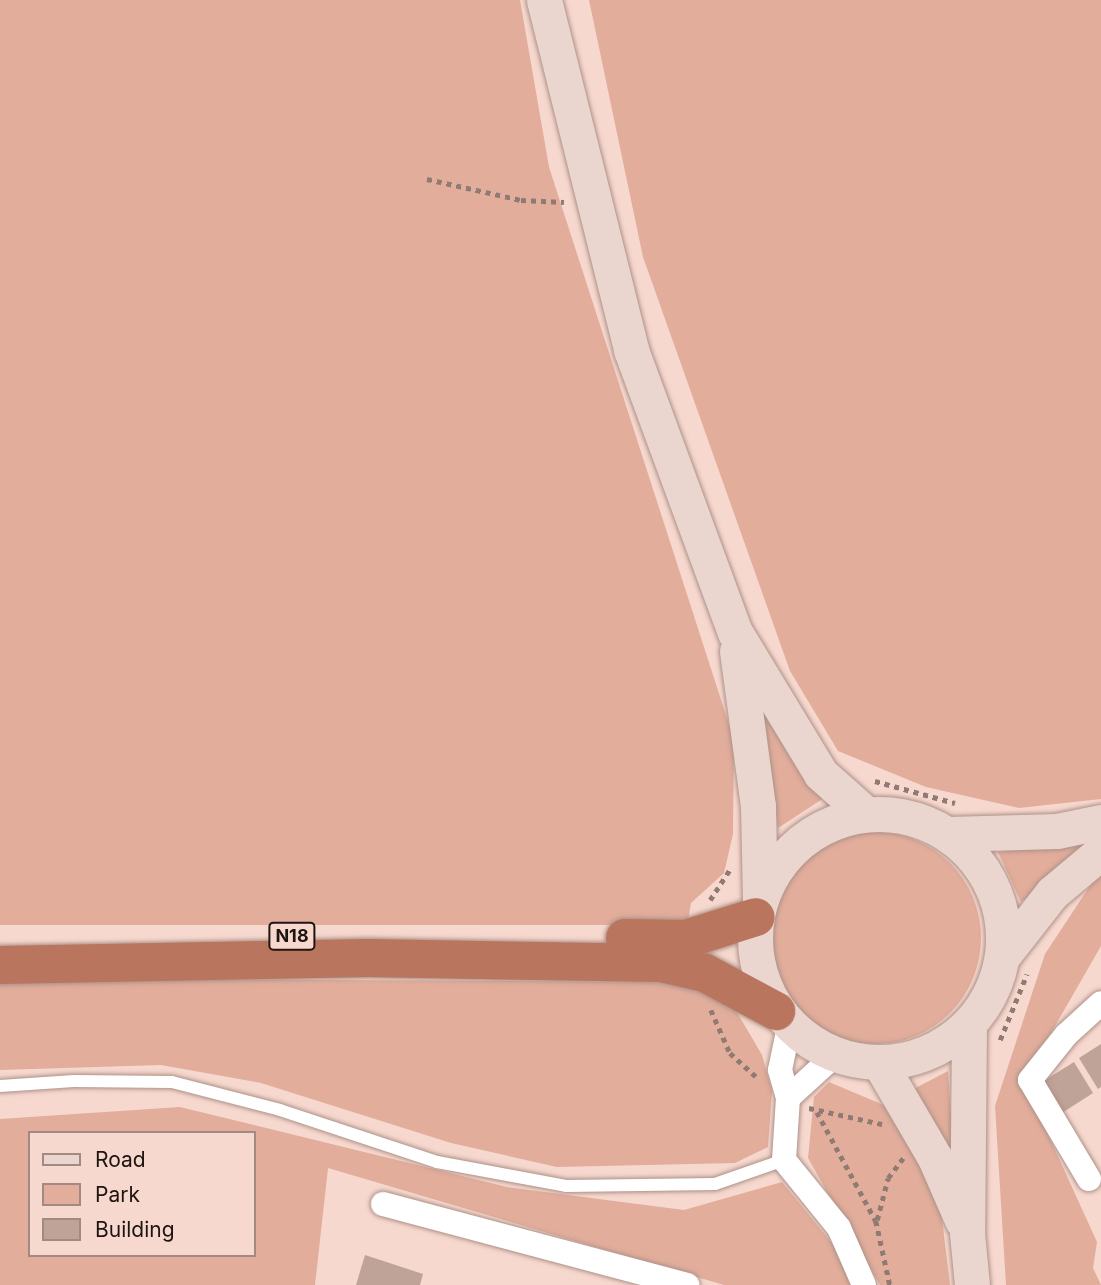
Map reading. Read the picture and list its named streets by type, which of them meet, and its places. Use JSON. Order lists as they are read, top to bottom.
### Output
{
  "streets": {
    "highway": ["N18"]
  },
  "legend": ["Road", "Park", "Building"]
}
